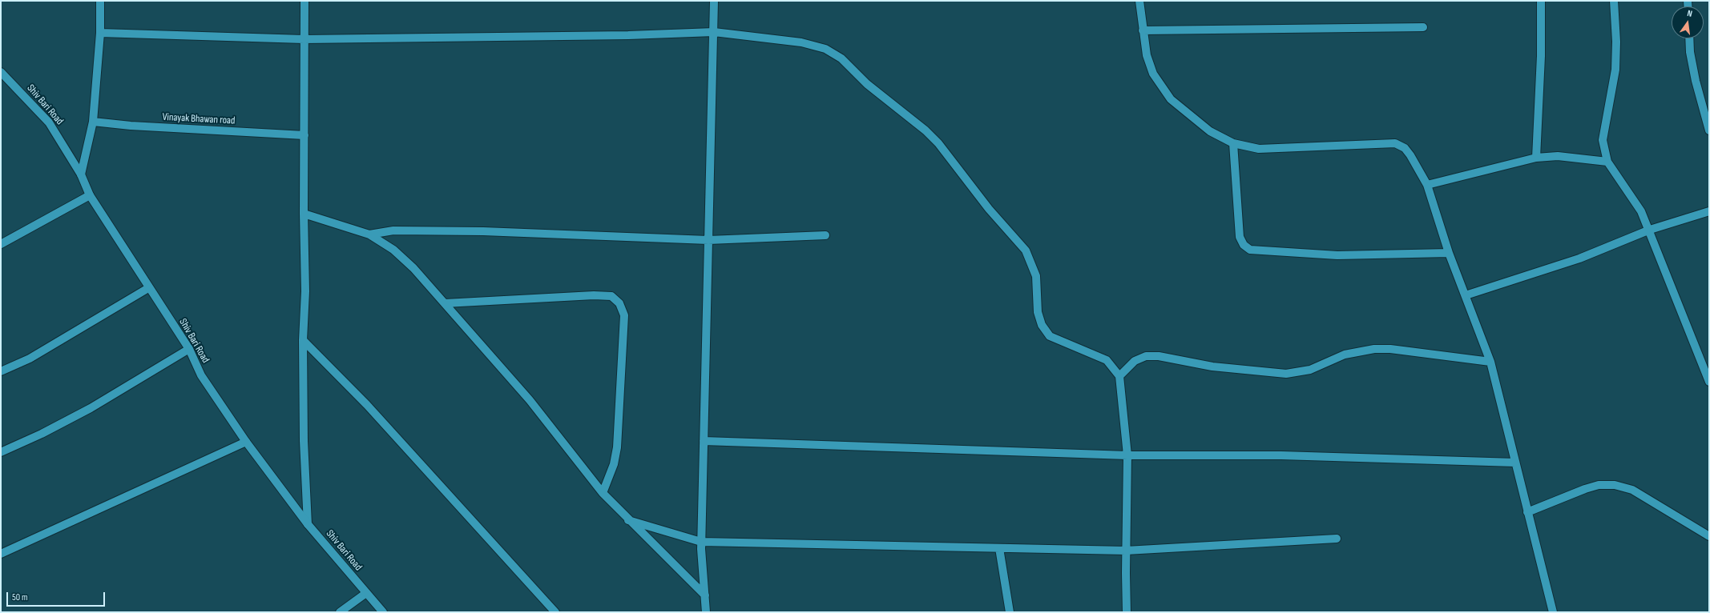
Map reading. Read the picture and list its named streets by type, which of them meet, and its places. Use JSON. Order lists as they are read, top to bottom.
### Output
{
  "streets": {
    "street": ["Shiv Bari Road", "Vinayak Bhawan road"]
  },
  "scale_bar": "50 m",
  "north": "top"
}
